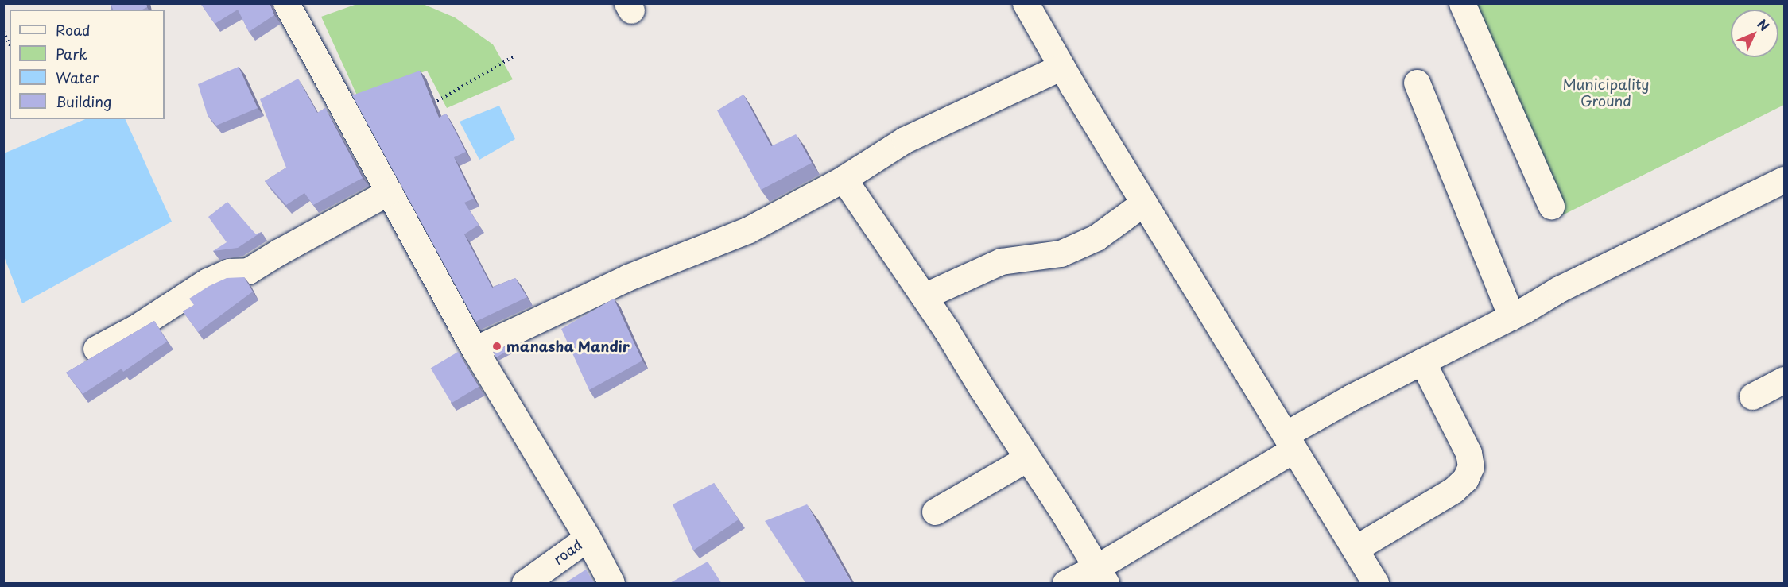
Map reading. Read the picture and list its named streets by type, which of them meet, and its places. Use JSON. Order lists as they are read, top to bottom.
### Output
{
  "streets": {
    "street": ["road"]
  },
  "parks": ["Municipality Ground"],
  "places": ["manasha Mandir"],
  "legend": [
    "Road",
    "Park",
    "Water",
    "Building"
  ],
  "north": "top right"
}
